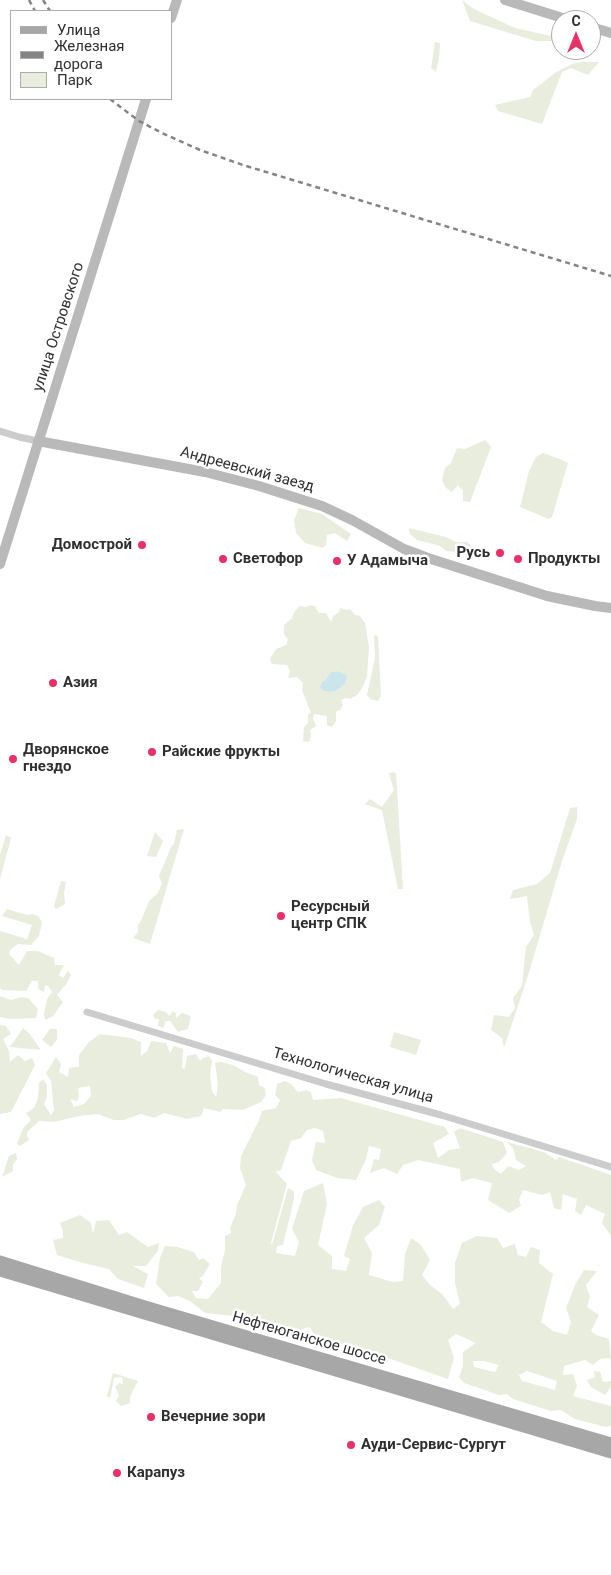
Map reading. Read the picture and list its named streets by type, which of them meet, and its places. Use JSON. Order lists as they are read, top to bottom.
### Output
{
  "streets": {
    "main road": ["улица Островского", "Андреевский заезд", "Нефтеюганское шоссе"],
    "street": ["Технологическая улица"]
  },
  "crossings": [
    ["улица Островского", "Андреевский заезд"]
  ],
  "places": [
    "Домострой",
    "Русь",
    "Светофор",
    "Продукты",
    "У Адамыча",
    "Азия",
    "Райские фрукты",
    "Дворянское гнездо",
    "Ресурсный центр СПК",
    "Вечерние зори",
    "Ауди-Сервис-Сургут",
    "Карапуз"
  ],
  "legend": ["Улица", "Железная дорога", "Парк"],
  "north": "top"
}
